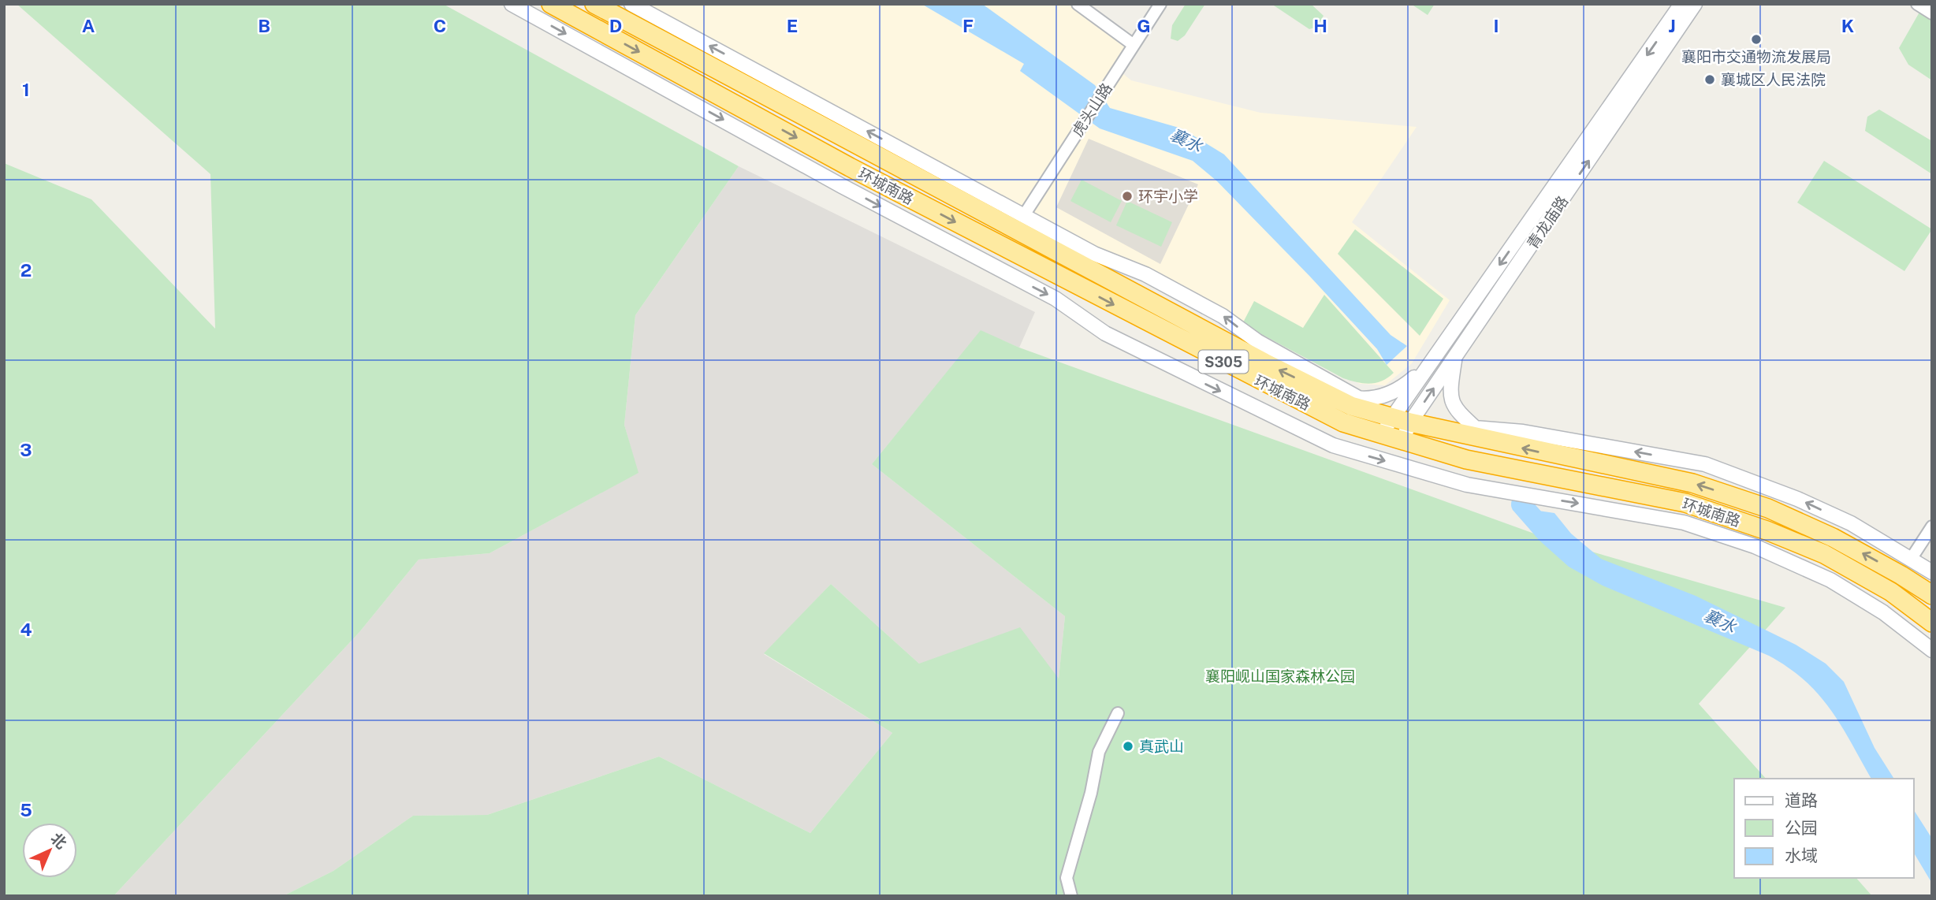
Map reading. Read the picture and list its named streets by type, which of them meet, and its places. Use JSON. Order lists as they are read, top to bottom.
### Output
{
  "streets": {
    "highway": ["环城南路", "S305"],
    "street": ["虎头山路", "青龙庙路"]
  },
  "crossings": [
    ["虎头山路", "环城南路"],
    ["环城南路", "青龙庙路"]
  ],
  "water": ["襄水"],
  "parks": ["襄阳岘山国家森林公园"],
  "places": [
    "襄阳市交通物流发展局",
    "襄城区人民法院",
    "环宇小学",
    "真武山"
  ],
  "legend": ["道路", "公园", "水域"],
  "north": "top right",
  "grid": {
    "columns": [
      "A",
      "B",
      "C",
      "D",
      "E",
      "F",
      "G",
      "H",
      "I",
      "J",
      "K"
    ],
    "rows": [
      "1",
      "2",
      "3",
      "4",
      "5"
    ]
  }
}
